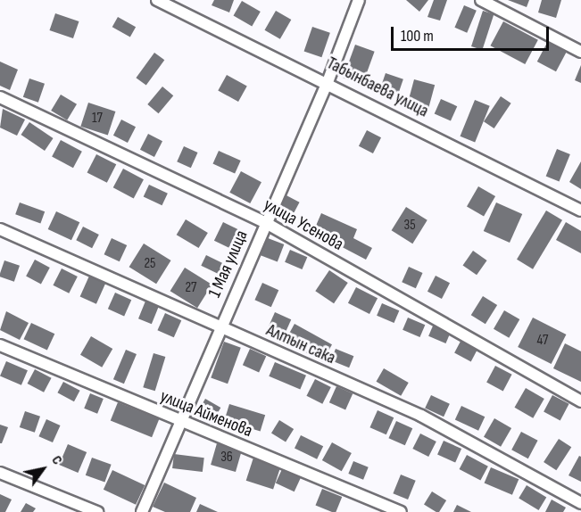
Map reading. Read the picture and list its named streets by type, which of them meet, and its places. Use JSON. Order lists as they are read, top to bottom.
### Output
{
  "streets": {
    "street": [
      "Табынбаева улица",
      "улица Усенова",
      "1 Мая улица",
      "Алтын сака",
      "улица Айменова"
    ]
  },
  "crossings": [
    ["Табынбаева улица", "1 Мая улица"],
    ["улица Усенова", "1 Мая улица"],
    ["1 Мая улица", "Алтын сака"],
    ["1 Мая улица", "улица Айменова"]
  ],
  "house_numbers": [
    "17",
    "35",
    "25",
    "27",
    "47",
    "36"
  ],
  "scale_bar": "100 m",
  "north": "top right"
}
